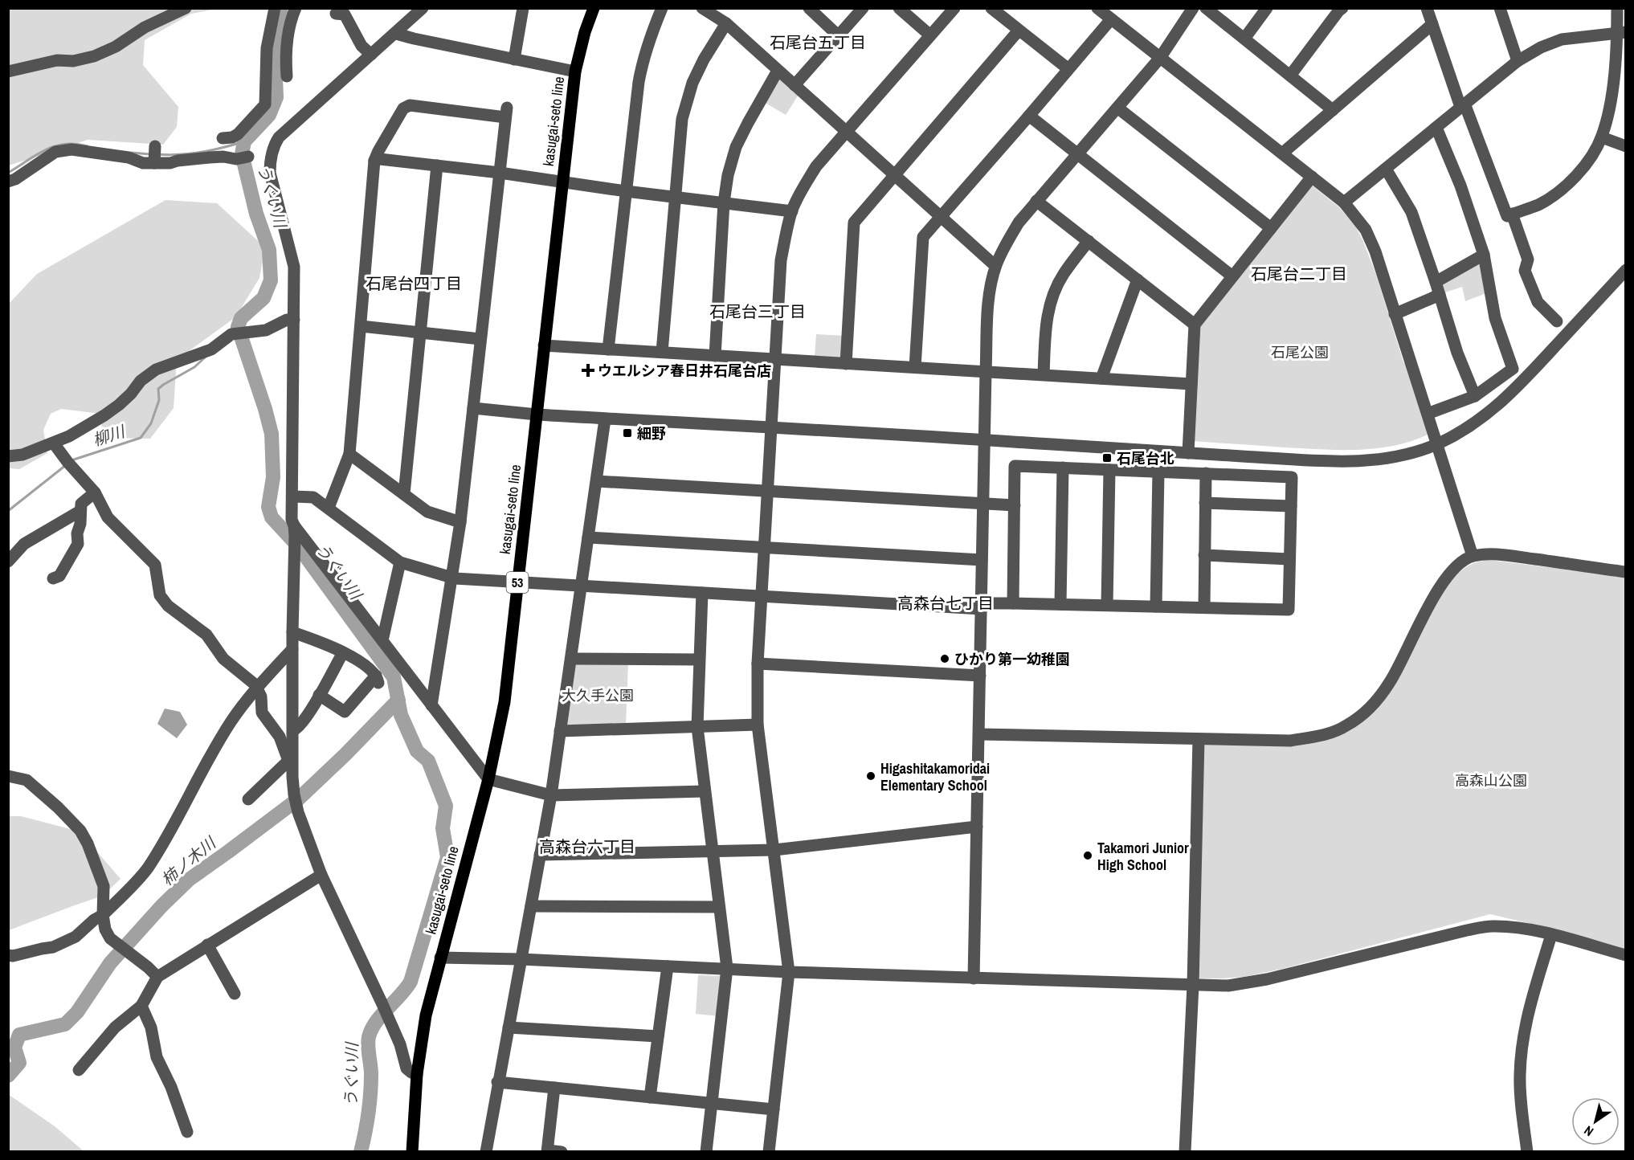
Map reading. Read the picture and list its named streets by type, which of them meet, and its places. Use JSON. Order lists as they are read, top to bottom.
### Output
{
  "streets": {
    "main road": ["kasugai-seto line", "53"]
  },
  "districts": [
    "石尾台五丁目",
    "石尾台二丁目",
    "石尾台四丁目",
    "石尾台三丁目",
    "高森台七丁目",
    "高森台六丁目"
  ],
  "water": ["うぐい川", "柳川", "柿ノ木川"],
  "parks": ["石尾公園", "大久手公園", "高森山公園"],
  "places": {
    "health": ["ウエルシア春日井石尾台店"],
    "transit": ["細野", "石尾台北"],
    "other": ["ひかり第一幼稚園", "Higashitakamoridai Elementary School", "Takamori Junior High School"]
  },
  "north": "bottom left"
}
